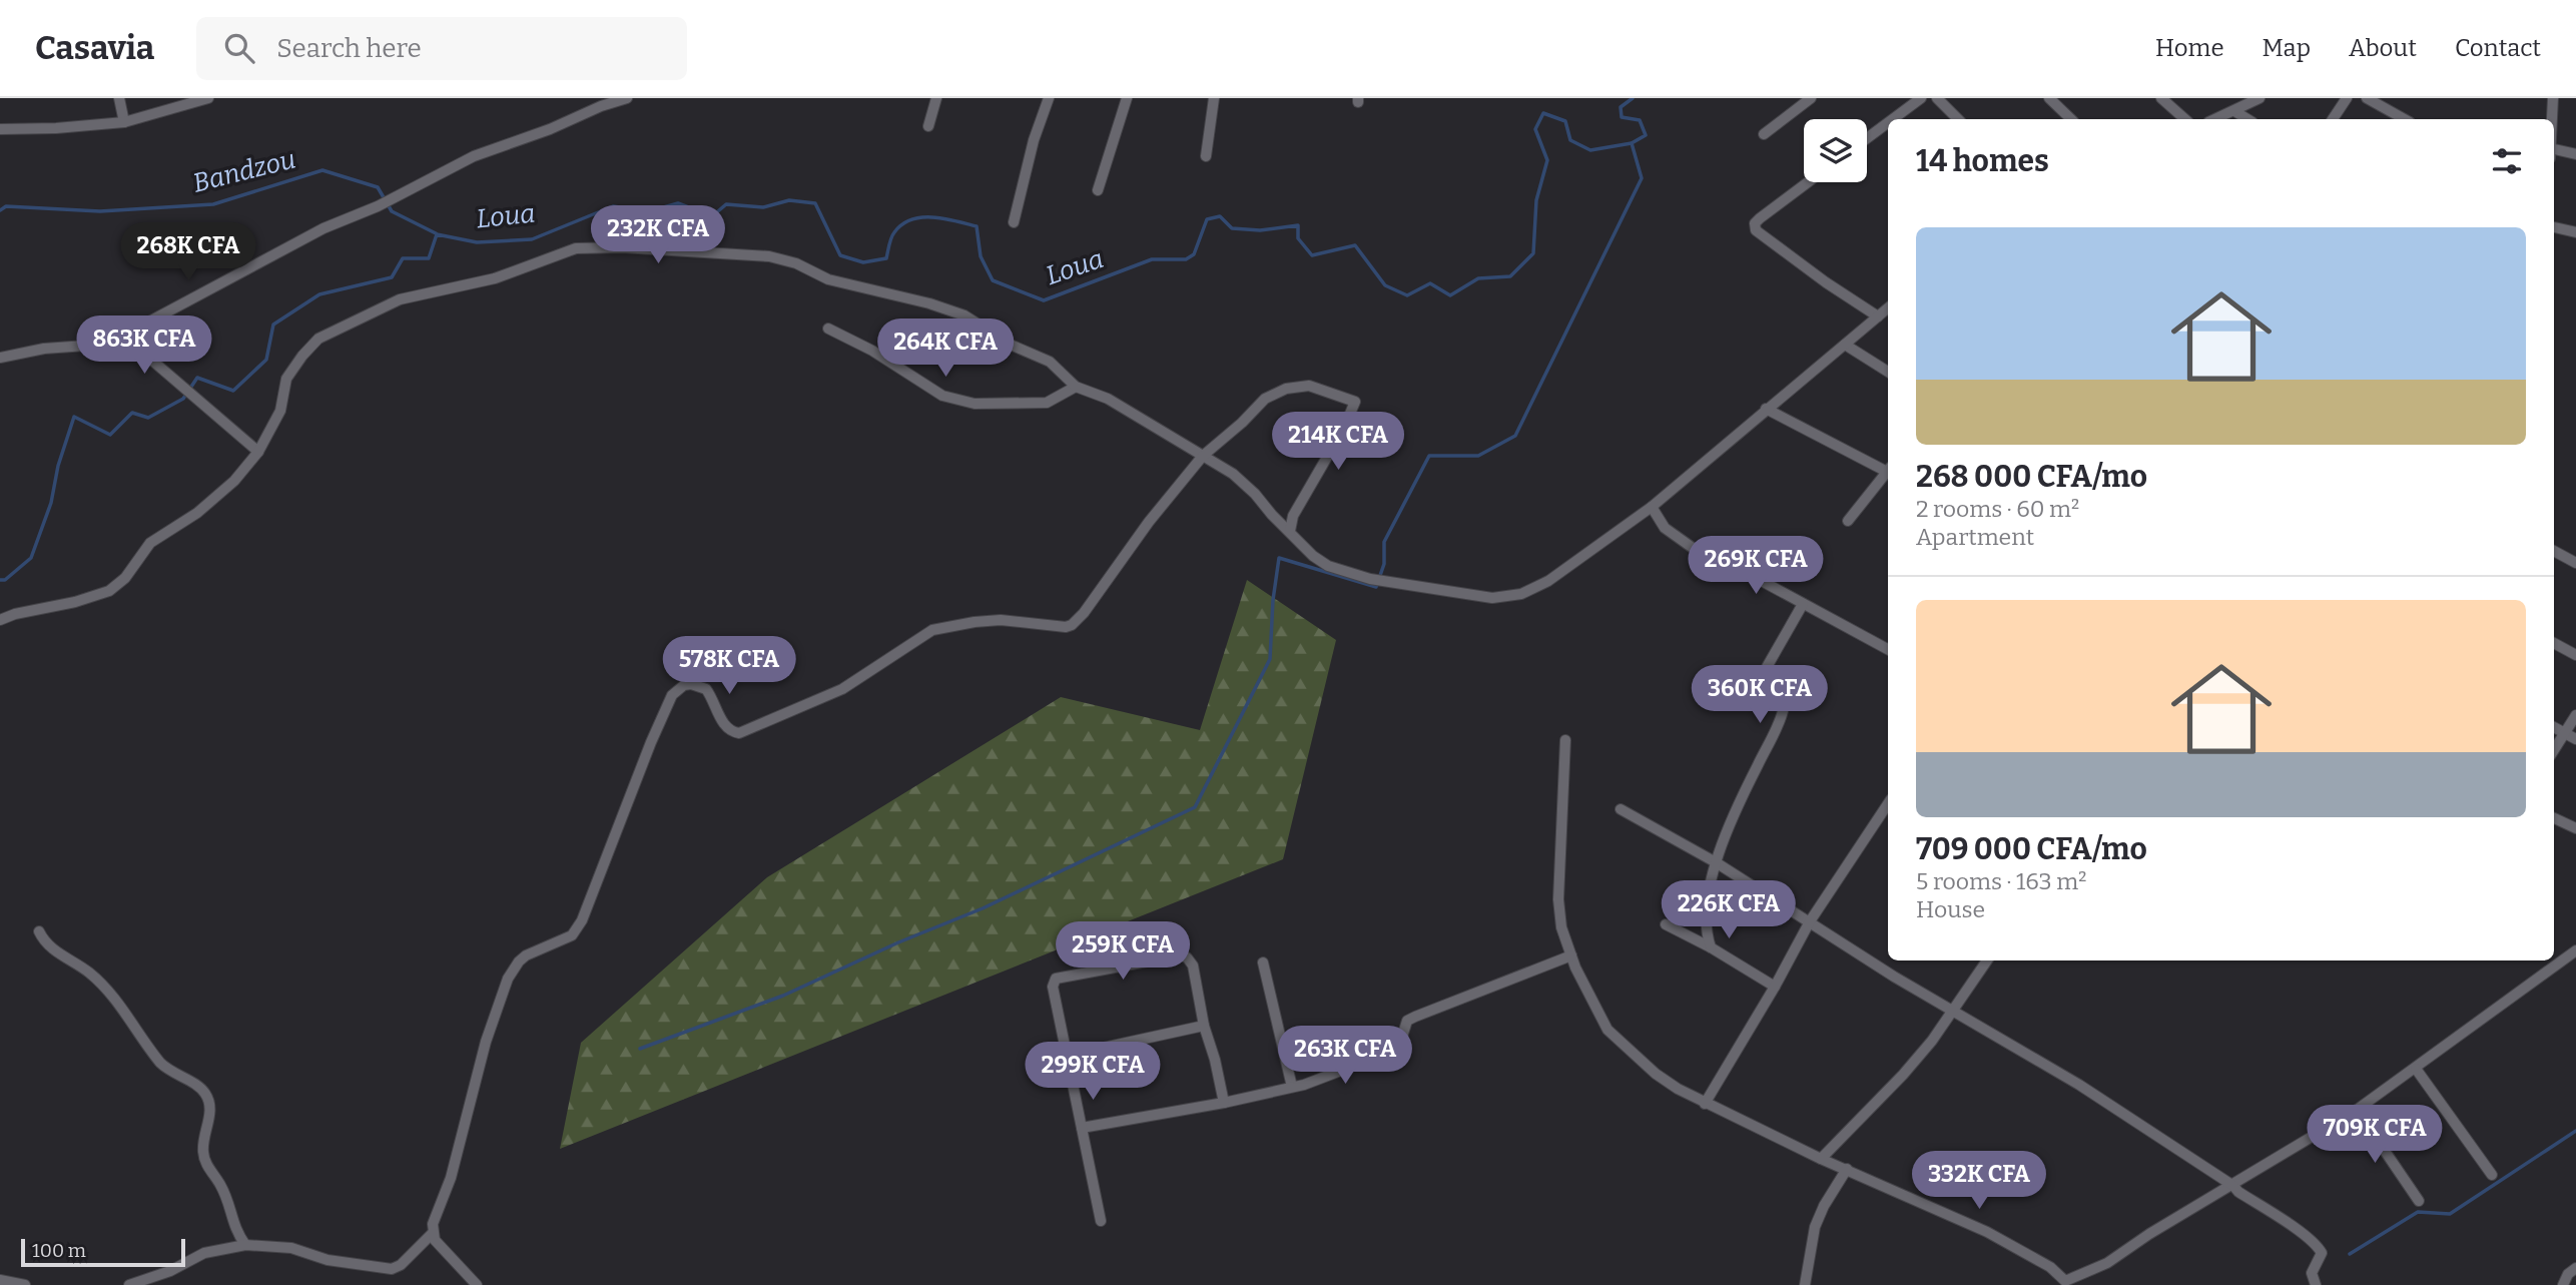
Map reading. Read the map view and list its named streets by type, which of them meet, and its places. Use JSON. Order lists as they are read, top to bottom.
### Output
{
  "water": ["Bandzou", "Loua"],
  "scale_bar": "100 m",
  "page": {
    "header": "Casavia",
    "search": "Search here",
    "nav": [
      "Home",
      "Map",
      "About",
      "Contact"
    ],
    "heading": "14 homes",
    "list": [
      {
        "name": "268 000 CFA/mo",
        "note": "2 rooms · 60 m² · Apartment"
      },
      {
        "name": "709 000 CFA/mo",
        "note": "5 rooms · 163 m² · House"
      }
    ],
    "price": [
      "232K CFA",
      "268K CFA",
      "863K CFA",
      "264K CFA",
      "214K CFA",
      "269K CFA",
      "578K CFA",
      "360K CFA",
      "226K CFA",
      "259K CFA",
      "263K CFA",
      "299K CFA",
      "709K CFA",
      "332K CFA"
    ],
    "scale": "100 m"
  }
}
